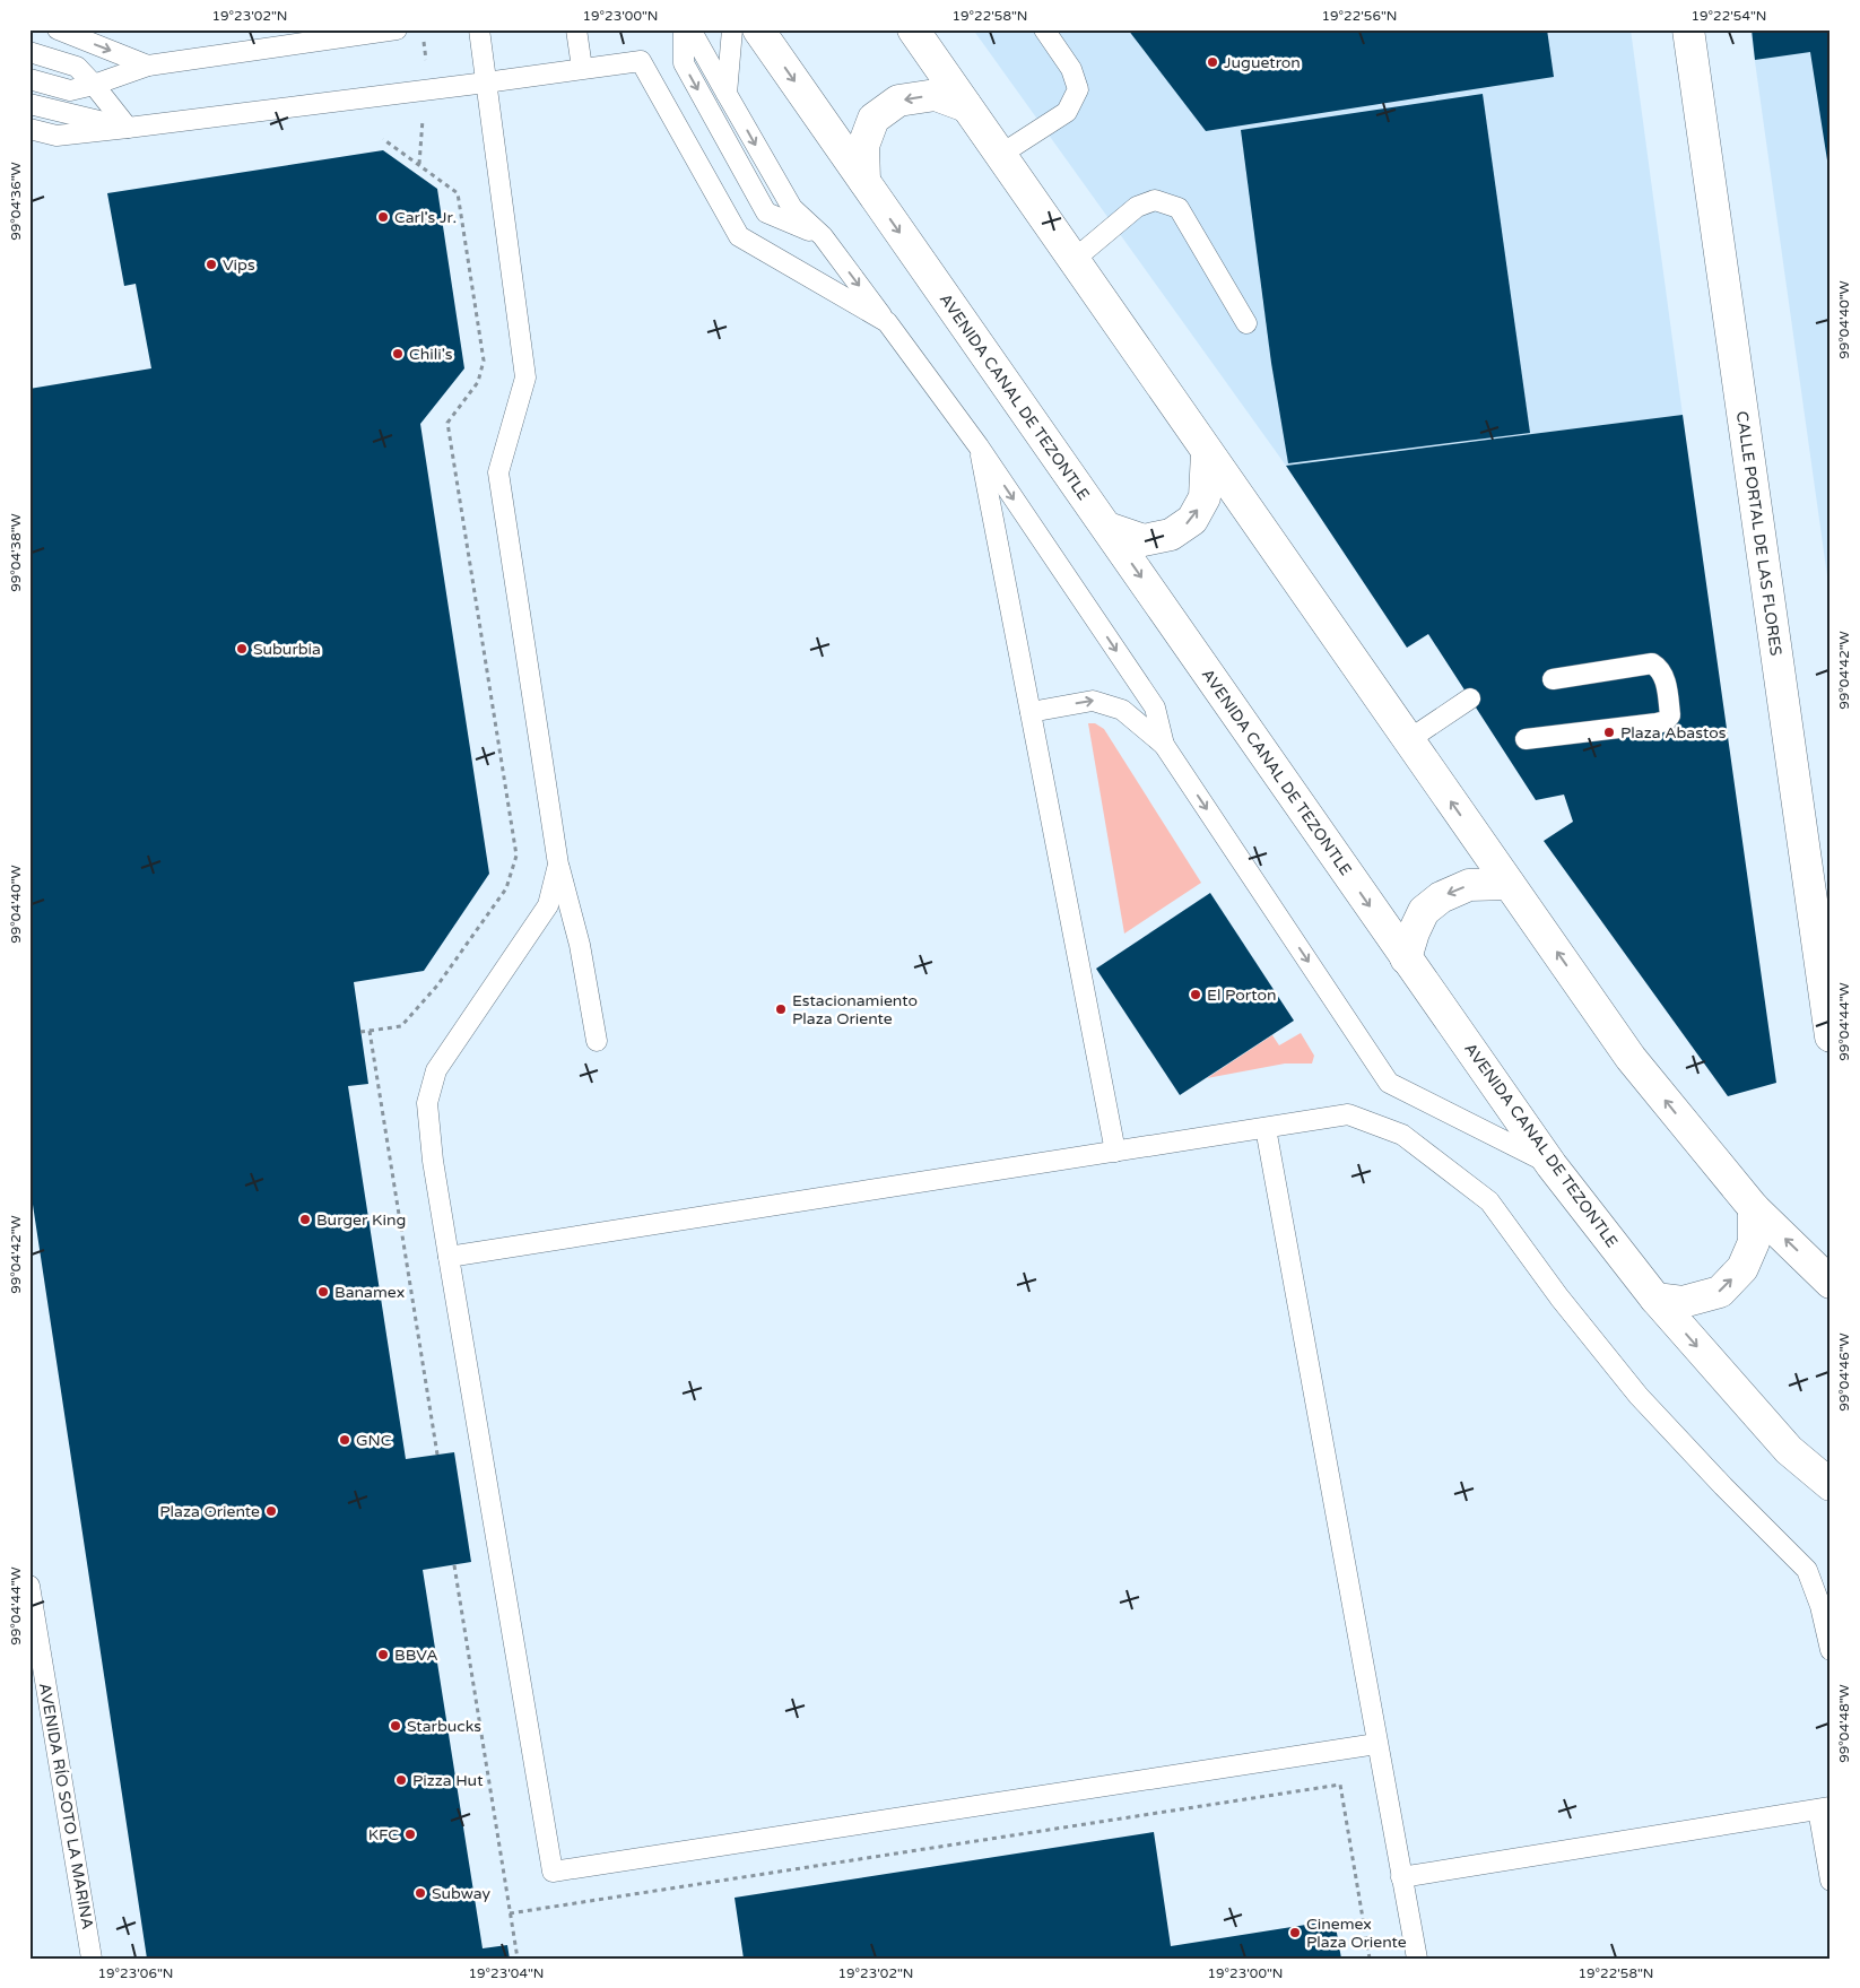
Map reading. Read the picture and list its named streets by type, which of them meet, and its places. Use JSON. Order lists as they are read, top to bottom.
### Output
{
  "streets": {
    "main road": ["AVENIDA CANAL DE TEZONTLE", "CALLE PORTAL DE LAS FLORES"],
    "lane": ["AVENIDA RÍO SOTO LA MARINA"]
  },
  "places": [
    "Juguetron",
    "Carl's Jr.",
    "Vips",
    "Chili's",
    "Suburbia",
    "Plaza Abastos",
    "El Porton",
    "Estacionamiento Plaza Oriente",
    "Burger King",
    "Banamex",
    "GNC",
    "Plaza Oriente",
    "BBVA",
    "Starbucks",
    "Pizza Hut",
    "KFC",
    "Subway",
    "Cinemex Plaza Oriente"
  ],
  "coordinates": [
    "19°23'02\"N",
    "19°23'00\"N",
    "19°22'58\"N",
    "19°22'56\"N",
    "19°22'54\"N",
    "99°04'36\"W",
    "99°04'40\"W",
    "99°04'38\"W",
    "99°04'42\"W",
    "99°04'44\"W",
    "99°04'46\"W",
    "99°04'48\"W",
    "19°23'06\"N",
    "19°23'04\"N"
  ]
}
